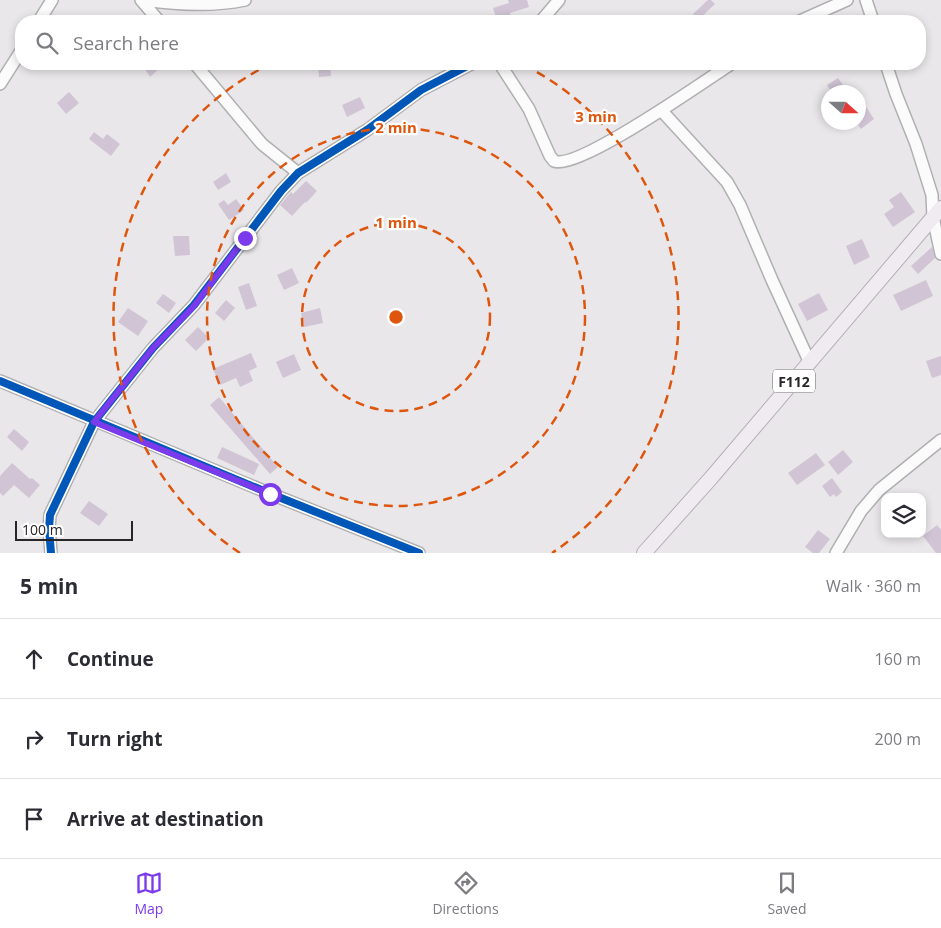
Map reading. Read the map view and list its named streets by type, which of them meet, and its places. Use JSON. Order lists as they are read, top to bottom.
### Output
{
  "streets": {
    "main road": ["F112"]
  },
  "scale_bar": "100 m",
  "north": "right",
  "page": {
    "search": "Search here",
    "scale": "100 m",
    "heading": ["5 min", "Walk · 360 m"],
    "list": [
      ["Continue", "160 m"],
      ["Turn right", "200 m"],
      "Arrive at destination"
    ],
    "nav": ["Map", "Directions", "Saved"]
  },
  "rings": ["3 min", "2 min", "1 min"]
}
